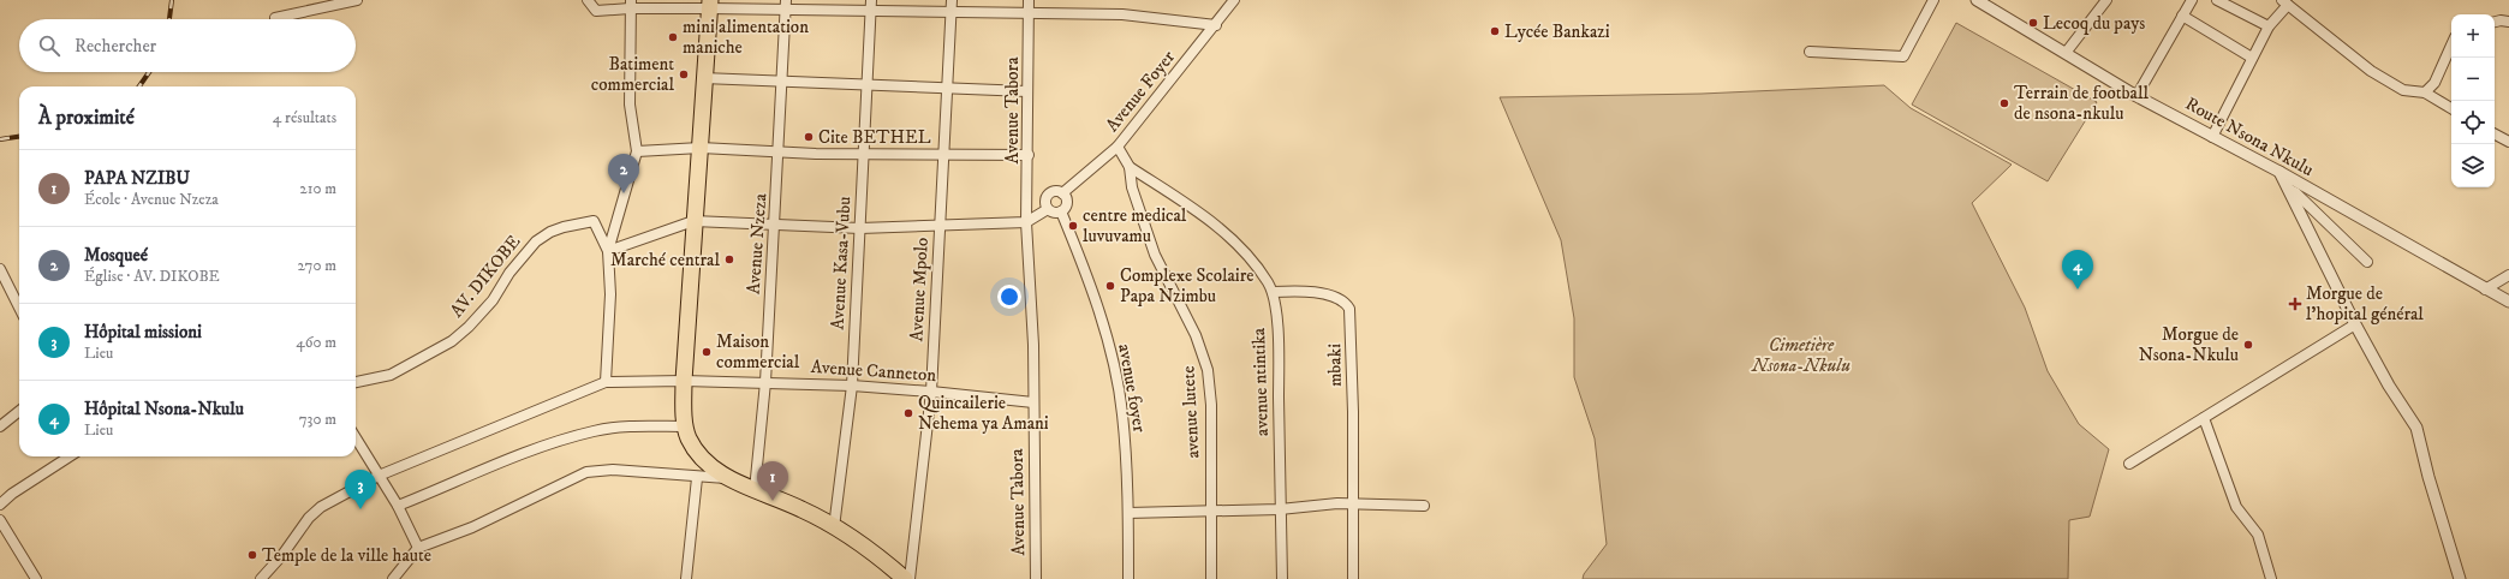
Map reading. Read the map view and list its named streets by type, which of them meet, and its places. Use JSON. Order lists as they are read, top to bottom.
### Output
{
  "streets": {
    "street": [
      "Avenue Foyer",
      "Avenue Tabora",
      "Route Nsona Nkulu",
      "Avenue Nzeza",
      "Avenue Kasa-Vubu",
      "AV. DIKOBE",
      "Avenue Mpolo",
      "mbaki",
      "Avenue Canneton",
      "avenue ntintika",
      "avenue foyer",
      "avenue lutete"
    ]
  },
  "crossings": [
    ["Avenue Foyer", "avenue foyer"],
    ["Avenue Foyer", "avenue lutete"],
    ["Avenue Tabora", "Avenue Canneton"],
    ["Avenue Nzeza", "Avenue Canneton"],
    ["Avenue Kasa-Vubu", "Avenue Canneton"],
    ["Avenue Mpolo", "Avenue Canneton"],
    ["mbaki", "avenue ntintika"],
    ["avenue ntintika", "avenue lutete"]
  ],
  "parks": ["Cimetière Nsona-Nkulu"],
  "places": {
    "other": [
      "Lecoq du pays",
      "Lycée Bankazi",
      "mini alimentation maniche",
      "Batiment commercial",
      "Terrain de football de nsona-nkulu",
      "Cite BETHEL",
      "centre medical luvuvamu",
      "Marché central",
      "Complexe Scolaire Papa Nzimbu",
      "Morgue de Nsona-Nkulu",
      "Maison commercial",
      "Quincailerie Nehema ya Amani",
      "Temple de la ville haute"
    ],
    "health": ["Morgue de l'hopital général"]
  },
  "page": {
    "map_buttons": ["+", "−"],
    "search": "Rechercher",
    "heading": ["À proximité", "4 résultats"],
    "list": [
      {
        "mark": "1",
        "name": "PAPA NZIBU",
        "note": "École · Avenue Nzeza",
        "value": "210 m"
      },
      {
        "mark": "2",
        "name": "Mosqueé",
        "note": "Église · AV. DIKOBE",
        "value": "270 m"
      },
      {
        "mark": "3",
        "name": "Hôpital missioni",
        "note": "Lieu",
        "value": "460 m"
      },
      {
        "mark": "4",
        "name": "Hôpital Nsona-Nkulu",
        "note": "Lieu",
        "value": "730 m"
      }
    ],
    "pins": [
      "2",
      "4",
      "1",
      "3"
    ]
  }
}
